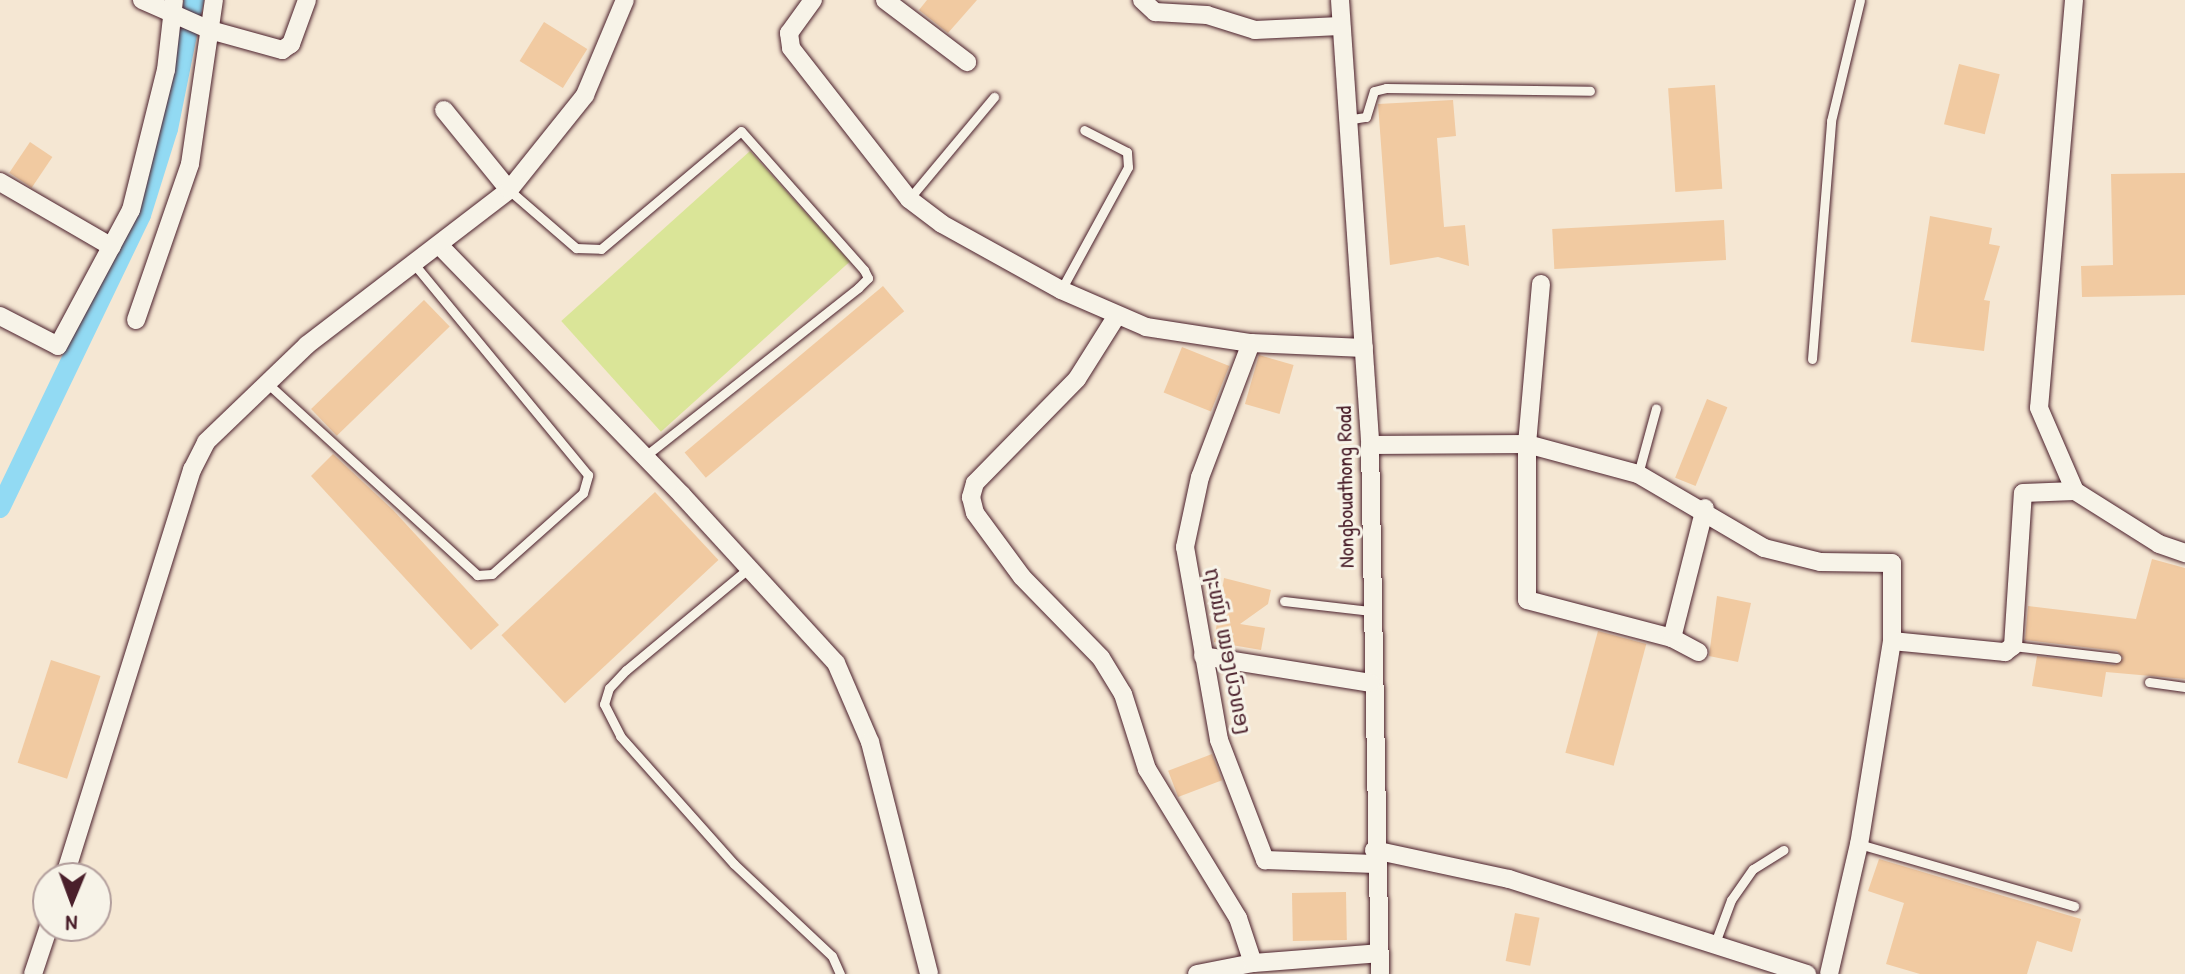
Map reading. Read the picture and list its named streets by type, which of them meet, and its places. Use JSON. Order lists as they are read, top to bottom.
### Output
{
  "streets": {
    "street": ["Nongbouathong Road", "ຖະໜົນ ໝອງບົວທອງ"]
  },
  "crossings": [
    ["Nongbouathong Road", "ຖະໜົນ ໝອງບົວທອງ"]
  ],
  "north": "bottom"
}
